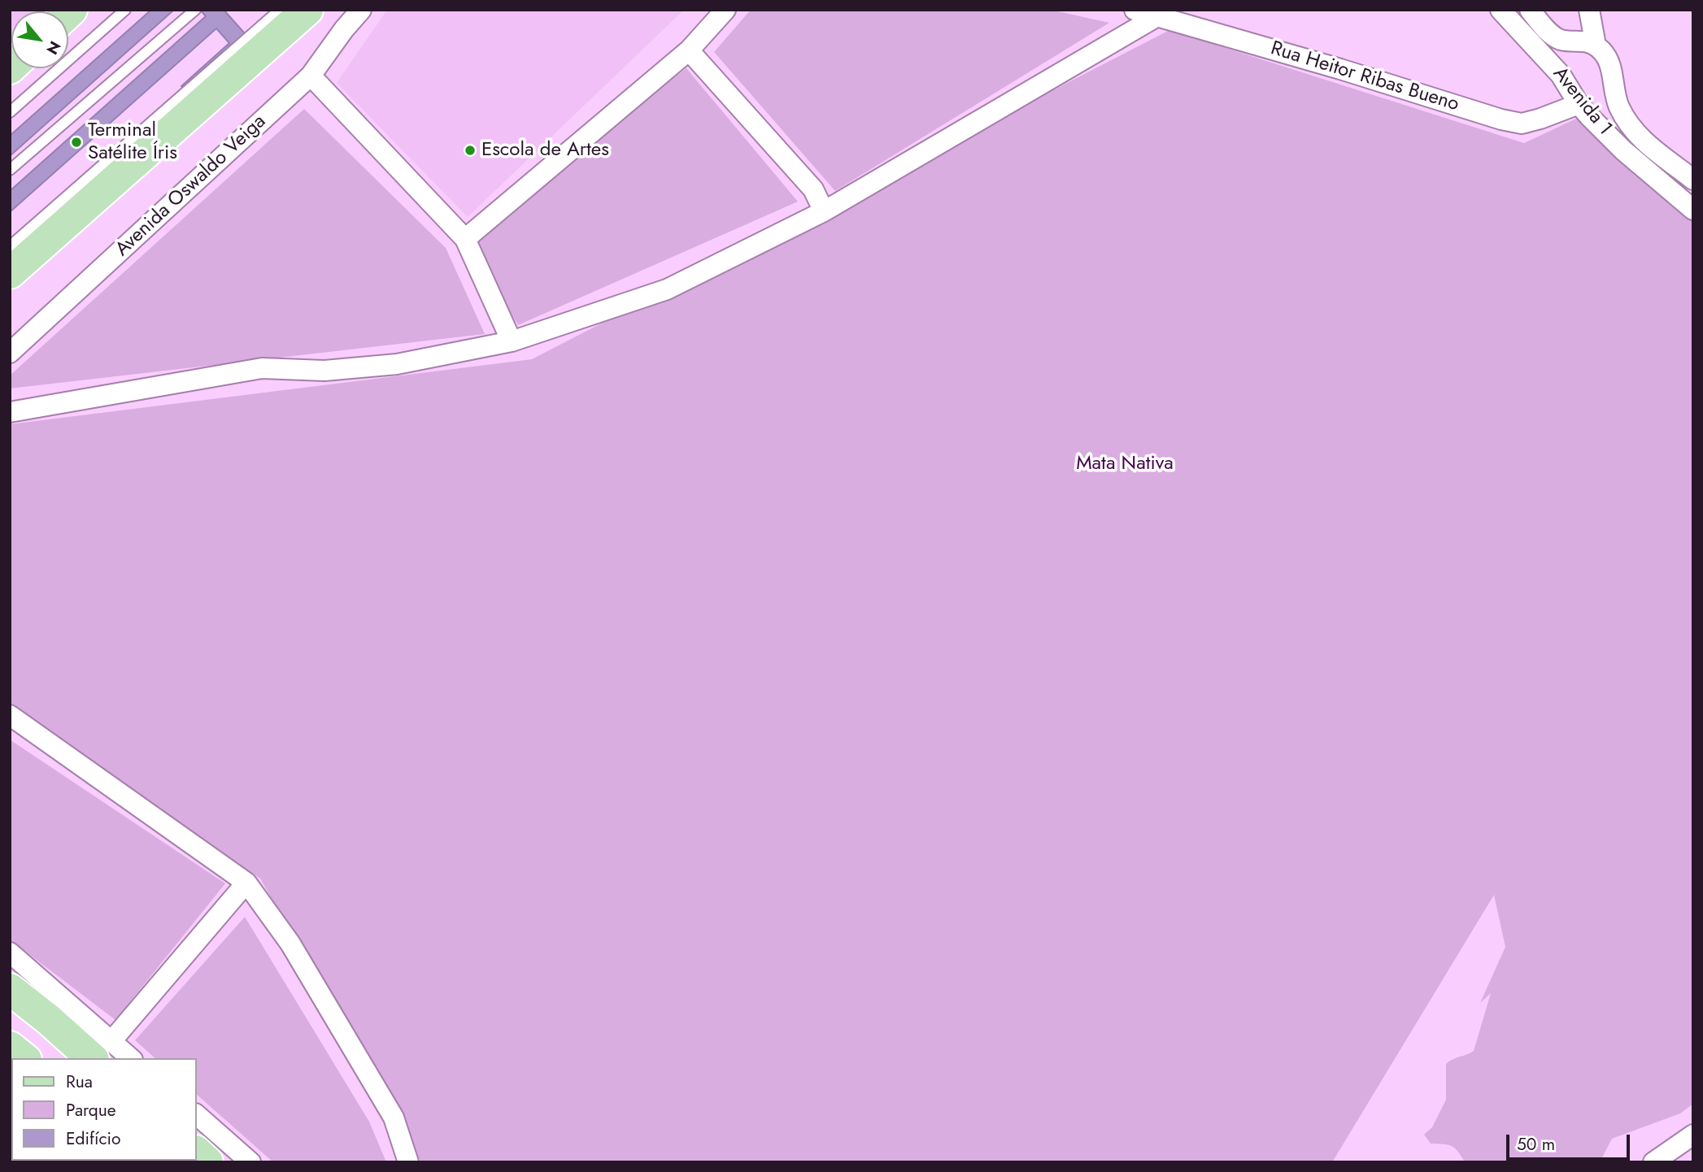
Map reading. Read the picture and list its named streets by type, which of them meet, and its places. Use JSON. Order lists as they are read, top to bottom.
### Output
{
  "streets": {
    "street": ["Rua Heitor Ribas Bueno", "Avenida 1", "Avenida Oswaldo Veiga"]
  },
  "crossings": [
    ["Rua Heitor Ribas Bueno", "Avenida 1"]
  ],
  "parks": ["Mata Nativa"],
  "places": ["Terminal Satélite Íris", "Escola de Artes"],
  "legend": ["Rua", "Parque", "Edifício"],
  "scale_bar": "50 m",
  "north": "bottom right"
}
